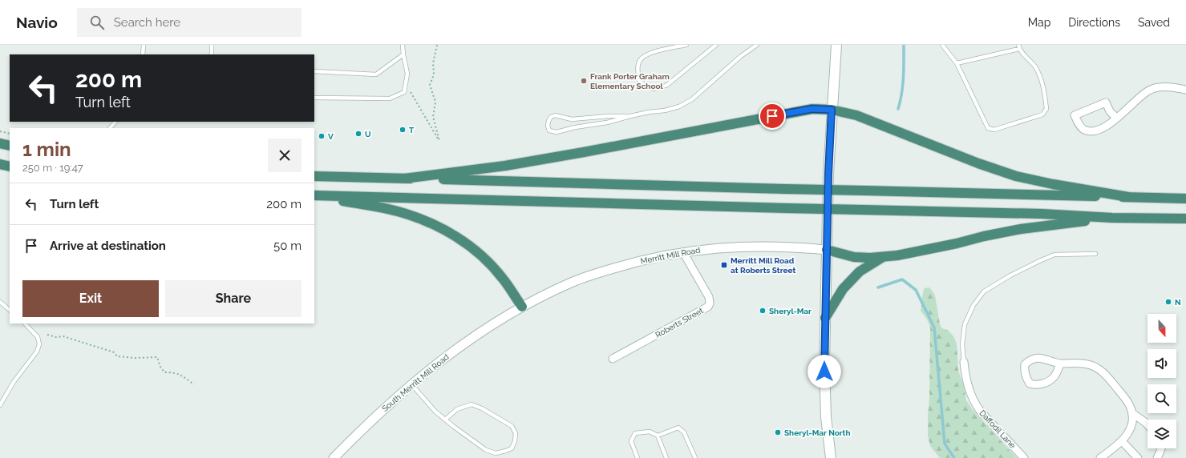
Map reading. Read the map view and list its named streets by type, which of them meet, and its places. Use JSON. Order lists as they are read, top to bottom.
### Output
{
  "streets": {
    "street": [
      "Merritt Mill Road",
      "Roberts Street",
      "South Merritt Mill Road",
      "Daffodil Lane"
    ]
  },
  "crossings": [
    ["Merritt Mill Road", "Roberts Street"],
    ["Merritt Mill Road", "South Merritt Mill Road"]
  ],
  "places": {
    "other": [
      "Frank Porter Graham Elementary School",
      "T",
      "U",
      "V",
      "N",
      "Sheryl-Mar",
      "Sheryl-Mar North"
    ],
    "transit": ["Merritt Mill Road at Roberts Street"]
  },
  "north": "bottom",
  "page": {
    "header": "Navio",
    "search": "Search here",
    "nav": ["Map", "Directions", "Saved"],
    "turn": ["200 m", "Turn left"],
    "heading": ["1 min", "250 m · 19:47"],
    "list": [
      {
        "name": "Turn left",
        "value": "200 m"
      },
      {
        "name": "Arrive at destination",
        "value": "50 m"
      }
    ],
    "buttons": ["Exit", "Share"]
  }
}
